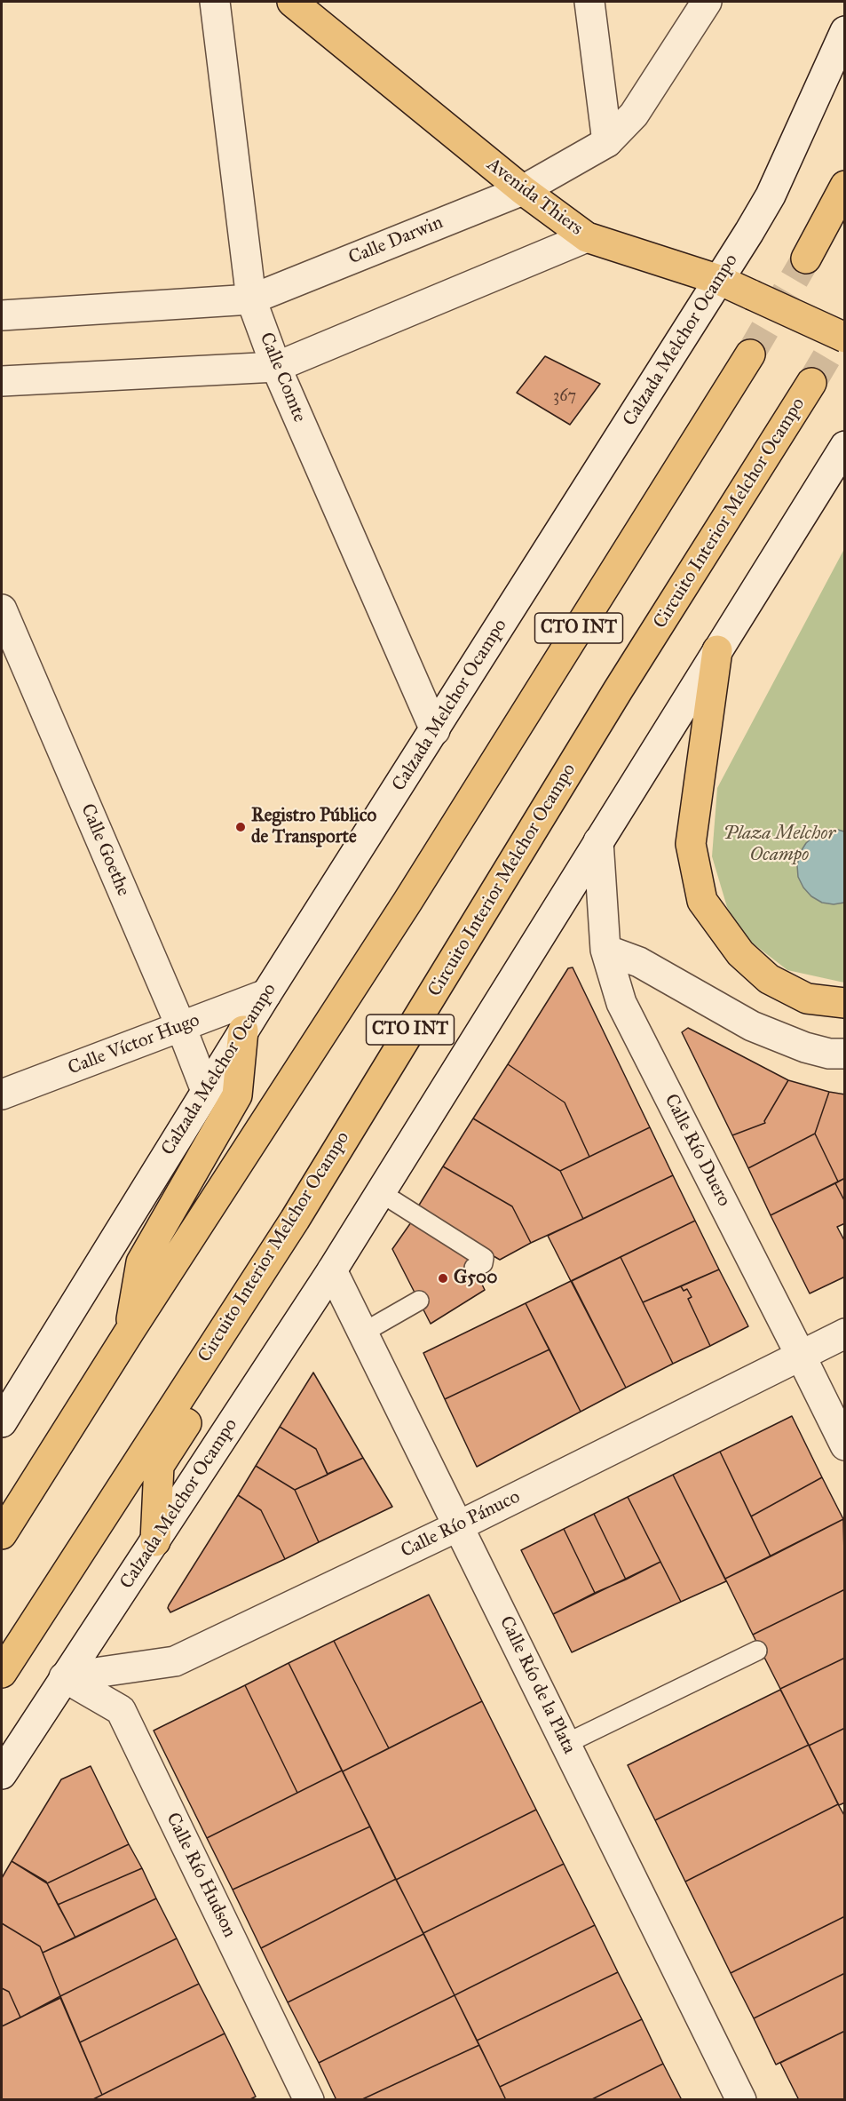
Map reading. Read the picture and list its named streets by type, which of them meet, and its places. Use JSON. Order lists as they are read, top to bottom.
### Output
{
  "streets": {
    "main road": ["Avenida Thiers", "Circuito Interior Melchor Ocampo", "CTO INT"],
    "street": [
      "Calle Darwin",
      "Calzada Melchor Ocampo",
      "Calle Comte",
      "Calle Goethe",
      "Calle Víctor Hugo",
      "Calle Río Duero",
      "Calle Río Pánuco",
      "Calle Río de la Plata",
      "Calle Río Hudson"
    ]
  },
  "crossings": [
    ["Avenida Thiers", "Calle Darwin"],
    ["Avenida Thiers", "Calzada Melchor Ocampo"],
    ["Calle Darwin", "Calle Comte"],
    ["Calzada Melchor Ocampo", "Calle Comte"],
    ["Calzada Melchor Ocampo", "Calle Goethe"],
    ["Calzada Melchor Ocampo", "Calle Víctor Hugo"],
    ["Calzada Melchor Ocampo", "Calle Río Duero"],
    ["Calzada Melchor Ocampo", "Calle Río Pánuco"],
    ["Calzada Melchor Ocampo", "Calle Río de la Plata"],
    ["Calzada Melchor Ocampo", "Calle Río Hudson"],
    ["Calle Goethe", "Calle Víctor Hugo"],
    ["Calle Río Duero", "Calle Río Pánuco"],
    ["Calle Río Pánuco", "Calle Río de la Plata"],
    ["Calle Río Pánuco", "Calle Río Hudson"]
  ],
  "parks": ["Plaza Melchor Ocampo"],
  "places": ["Registro Público de Transporte", "G500"],
  "house_numbers": ["367"]
}
